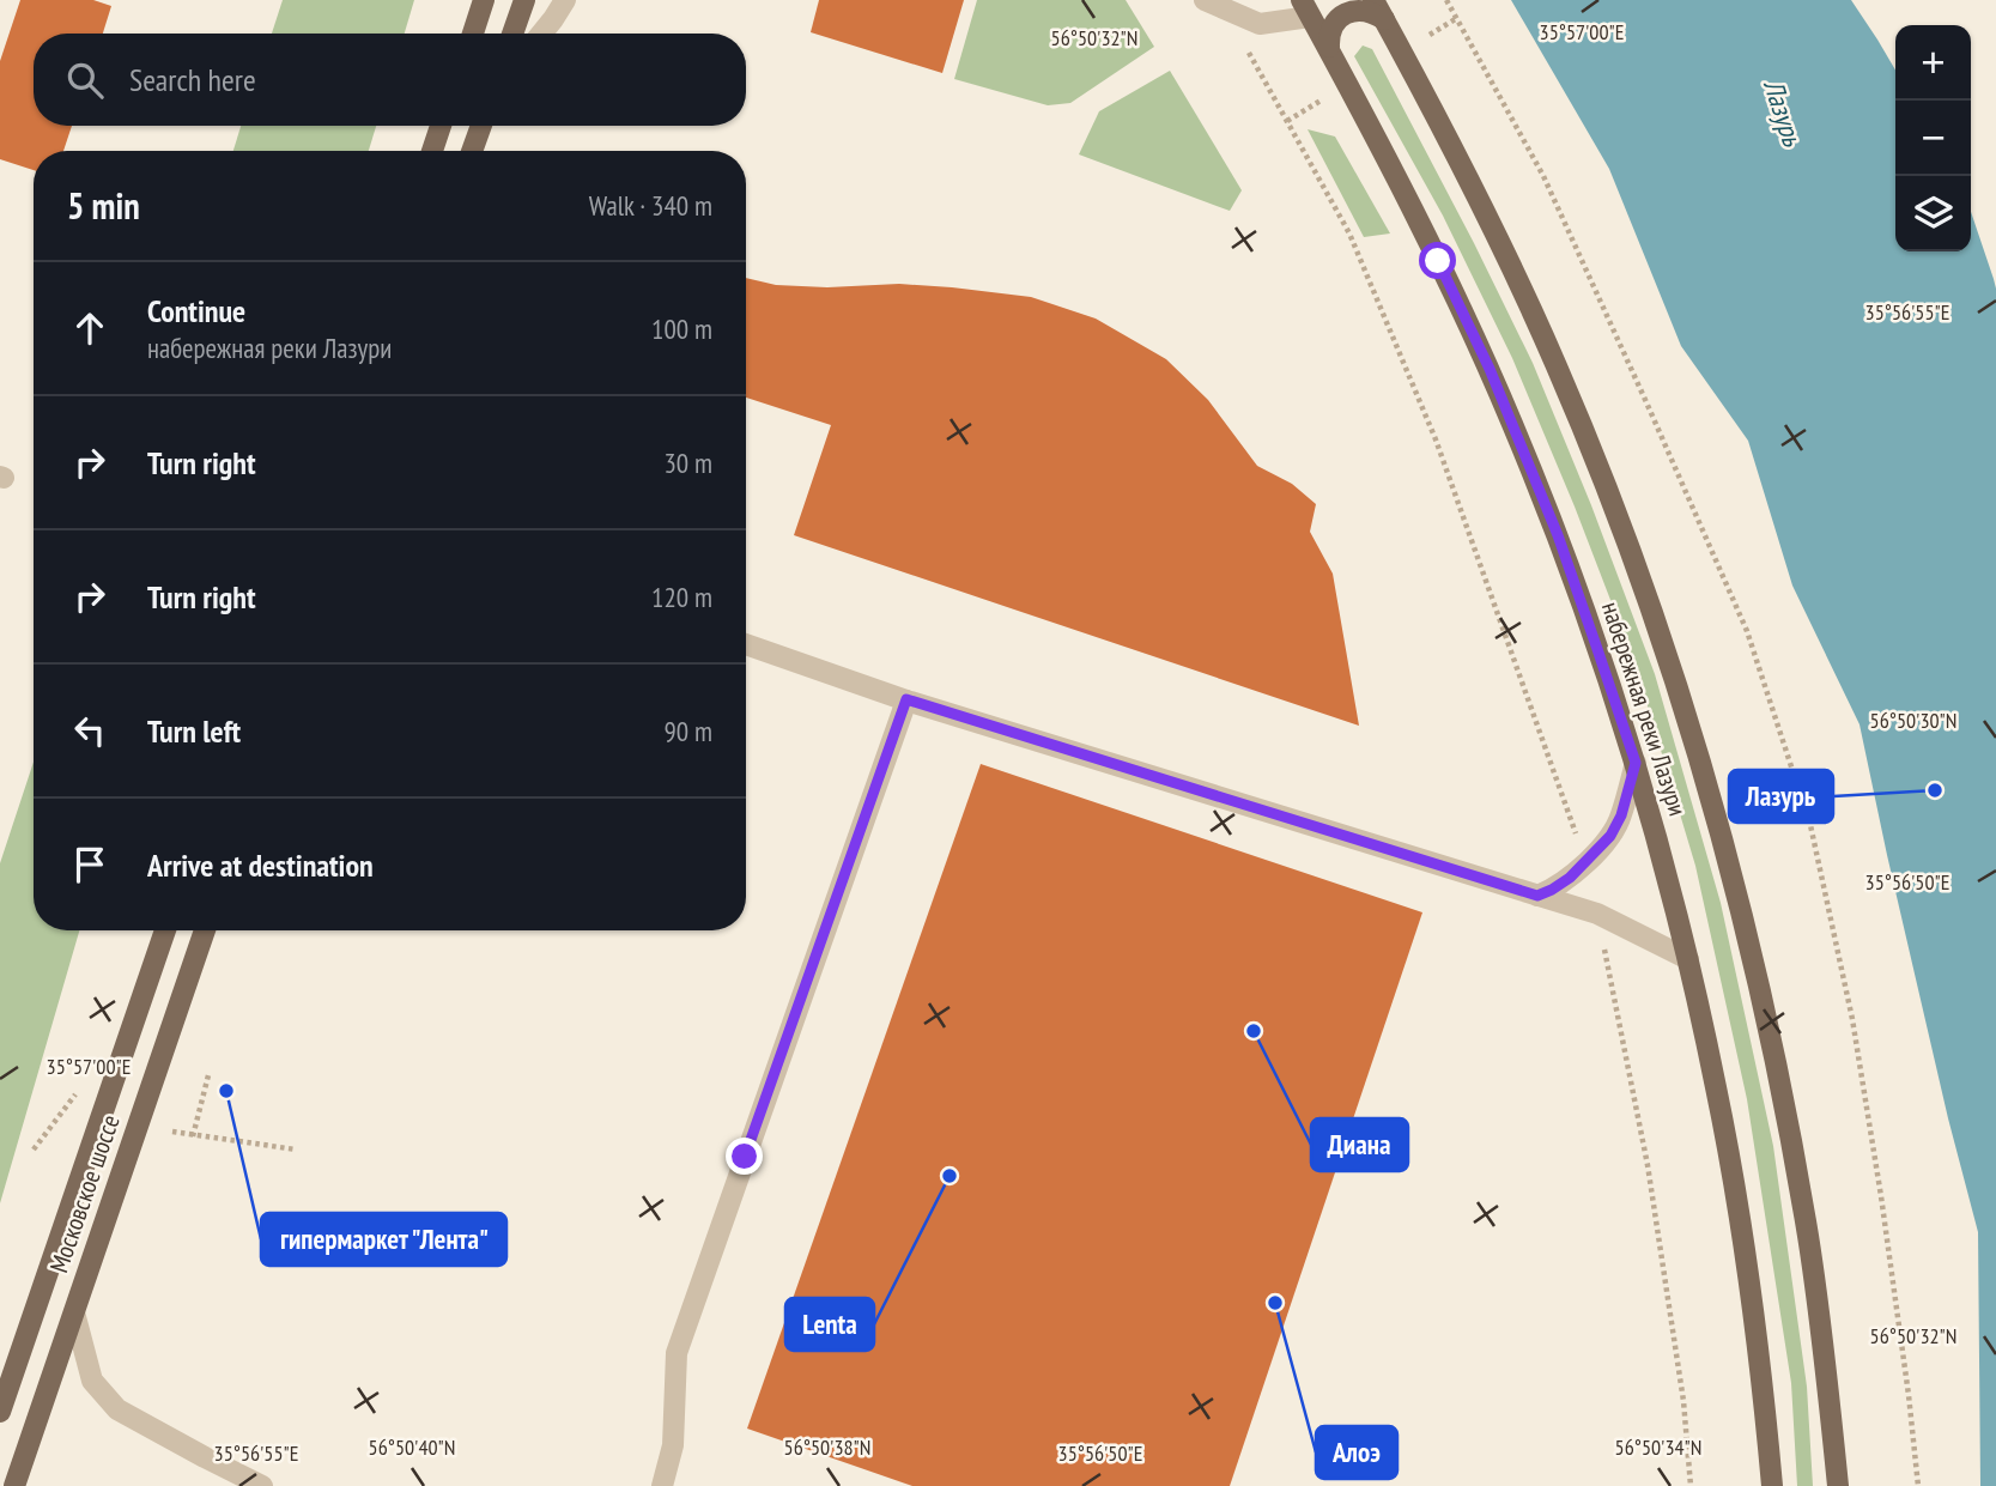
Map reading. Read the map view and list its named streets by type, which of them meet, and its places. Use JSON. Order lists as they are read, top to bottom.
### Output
{
  "streets": {
    "main road": ["набережная реки Лазури", "Московское шоссе"]
  },
  "water": ["Лазурь"],
  "places": [
    "Лазурь",
    "Диана",
    "гипермаркет \"Лента\"",
    "Lenta",
    "Алоэ"
  ],
  "page": {
    "map_buttons": ["+", "−"],
    "search": "Search here",
    "heading": ["5 min", "Walk · 340 m"],
    "list": [
      ["Continue", "набережная реки Лазури", "100 m"],
      ["Turn right", "30 m"],
      ["Turn right", "120 m"],
      ["Turn left", "90 m"],
      "Arrive at destination"
    ]
  },
  "coordinates": [
    "35°57'00\"E",
    "56°50'32\"N",
    "35°56'55\"E",
    "56°50'30\"N",
    "35°56'50\"E",
    "56°50'40\"N",
    "56°50'38\"N",
    "56°50'34\"N"
  ]
}
